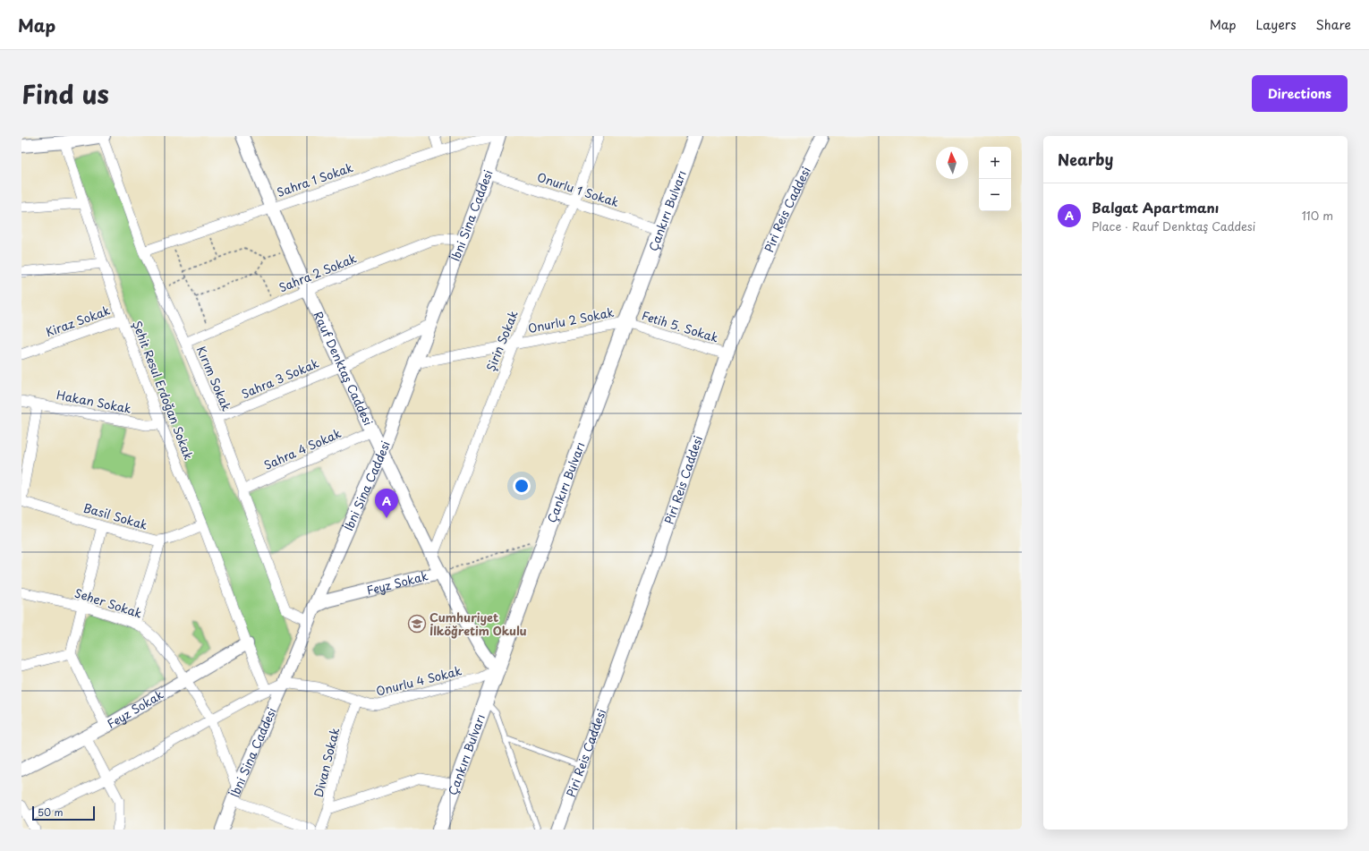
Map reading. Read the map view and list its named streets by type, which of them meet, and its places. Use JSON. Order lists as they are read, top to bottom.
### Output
{
  "streets": {
    "main road": ["Çankırı Bulvarı"],
    "street": [
      "Sahra 1 Sokak",
      "Onurlu 1 Sokak",
      "Piri Reis Caddesi",
      "İbni Sina Caddesi",
      "Sahra 2 Sokak",
      "Onurlu 2 Sokak",
      "Kiraz Sokak",
      "Fetih 5. Sokak",
      "Şirin Sokak",
      "Rauf Denktaş Caddesi",
      "Kırım Sokak",
      "Sahra 3 Sokak",
      "Şehit Resul Erdoğan Sokak",
      "Hakan Sokak",
      "Sahra 4 Sokak",
      "Basil Sokak",
      "Feyz Sokak",
      "Seher Sokak",
      "Onurlu 4 Sokak",
      "Divan Sokak"
    ]
  },
  "crossings": [
    ["Sahra 1 Sokak", "İbni Sina Caddesi"],
    ["Sahra 1 Sokak", "Rauf Denktaş Caddesi"],
    ["Sahra 1 Sokak", "Kırım Sokak"],
    ["Onurlu 1 Sokak", "Çankırı Bulvarı"],
    ["Onurlu 1 Sokak", "İbni Sina Caddesi"],
    ["Onurlu 1 Sokak", "Şirin Sokak"],
    ["Piri Reis Caddesi", "Fetih 5. Sokak"],
    ["Çankırı Bulvarı", "Onurlu 2 Sokak"],
    ["Çankırı Bulvarı", "Fetih 5. Sokak"],
    ["Çankırı Bulvarı", "Rauf Denktaş Caddesi"],
    ["Çankırı Bulvarı", "Onurlu 4 Sokak"],
    ["İbni Sina Caddesi", "Sahra 2 Sokak"],
    ["İbni Sina Caddesi", "Onurlu 2 Sokak"],
    ["İbni Sina Caddesi", "Rauf Denktaş Caddesi"],
    ["İbni Sina Caddesi", "Kırım Sokak"],
    ["İbni Sina Caddesi", "Sahra 3 Sokak"],
    ["İbni Sina Caddesi", "Feyz Sokak"],
    ["İbni Sina Caddesi", "Seher Sokak"],
    ["İbni Sina Caddesi", "Onurlu 4 Sokak"],
    ["Sahra 2 Sokak", "Rauf Denktaş Caddesi"],
    ["Sahra 2 Sokak", "Kırım Sokak"],
    ["Onurlu 2 Sokak", "Fetih 5. Sokak"],
    ["Onurlu 2 Sokak", "Şirin Sokak"],
    ["Kiraz Sokak", "Şehit Resul Erdoğan Sokak"],
    ["Şirin Sokak", "Rauf Denktaş Caddesi"],
    ["Rauf Denktaş Caddesi", "Sahra 3 Sokak"],
    ["Rauf Denktaş Caddesi", "Sahra 4 Sokak"],
    ["Rauf Denktaş Caddesi", "Feyz Sokak"],
    ["Rauf Denktaş Caddesi", "Onurlu 4 Sokak"],
    ["Kırım Sokak", "Sahra 3 Sokak"],
    ["Kırım Sokak", "Sahra 4 Sokak"],
    ["Şehit Resul Erdoğan Sokak", "Hakan Sokak"],
    ["Şehit Resul Erdoğan Sokak", "Basil Sokak"],
    ["Şehit Resul Erdoğan Sokak", "Feyz Sokak"],
    ["Feyz Sokak", "Seher Sokak"],
    ["Onurlu 4 Sokak", "Divan Sokak"]
  ],
  "places": {
    "school or university": ["Cumhuriyet İlköğretim Okulu"]
  },
  "scale_bar": "50 m",
  "north": "top",
  "page": {
    "header": "Map",
    "nav": ["Map", "Layers", "Share"],
    "title": "Find us",
    "buttons": "Directions",
    "heading": "Nearby",
    "map_buttons": ["+", "−"],
    "list": [
      {
        "mark": "A",
        "name": "Balgat Apartmanı",
        "note": "Place · Rauf Denktaş Caddesi",
        "value": "110 m"
      }
    ],
    "pins": "A",
    "scale": "50 m"
  }
}
